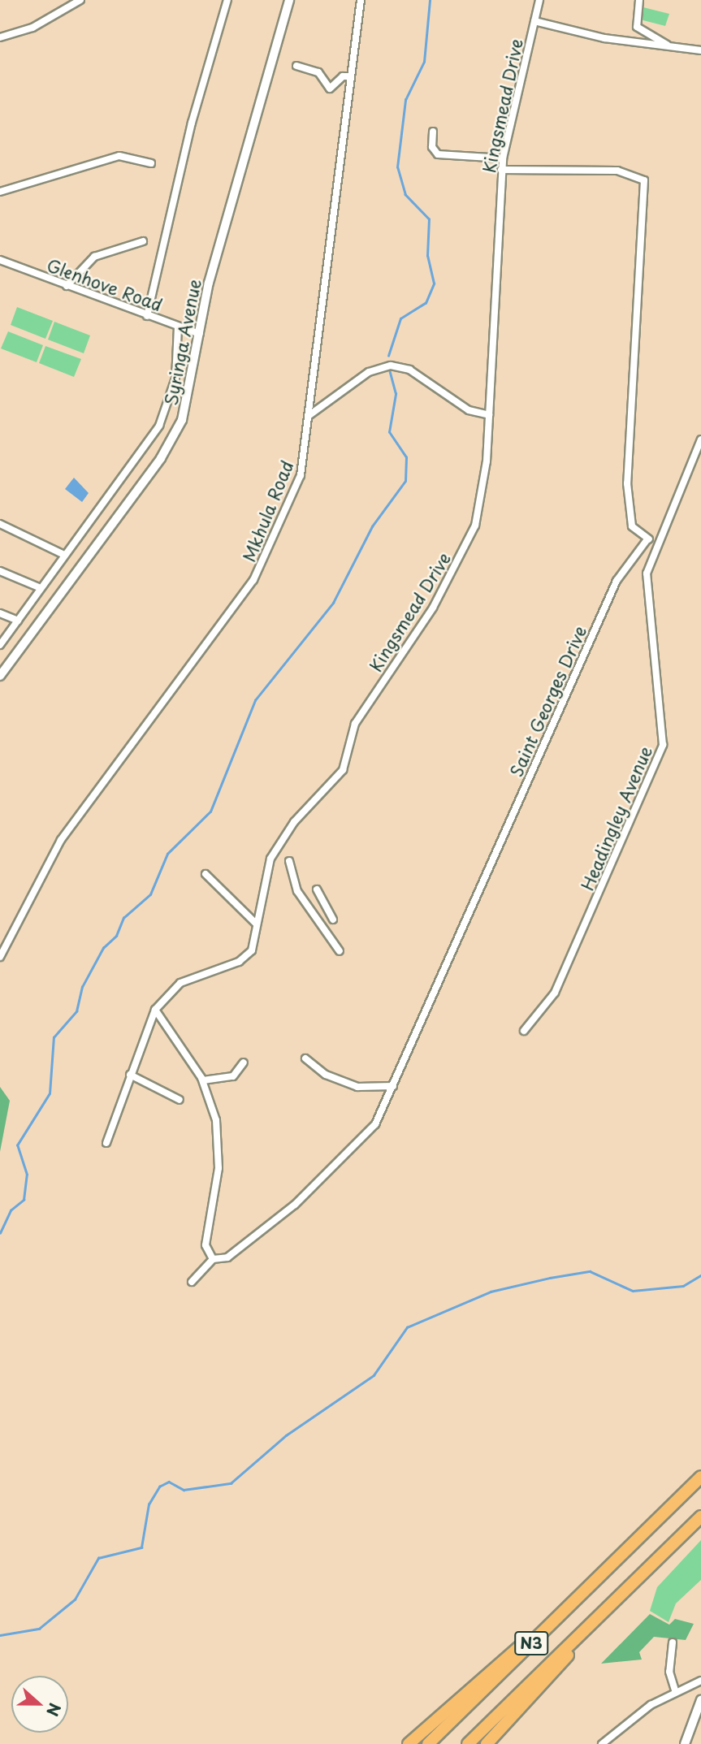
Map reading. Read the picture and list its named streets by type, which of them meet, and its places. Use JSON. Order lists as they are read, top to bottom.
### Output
{
  "streets": {
    "highway": ["N3"],
    "street": [
      "Kingsmead Drive",
      "Glenhove Road",
      "Syringa Avenue",
      "Mkhula Road",
      "Saint Georges Drive",
      "Headingley Avenue"
    ]
  },
  "crossings": [
    ["Glenhove Road", "Syringa Avenue"]
  ],
  "north": "right"
}
